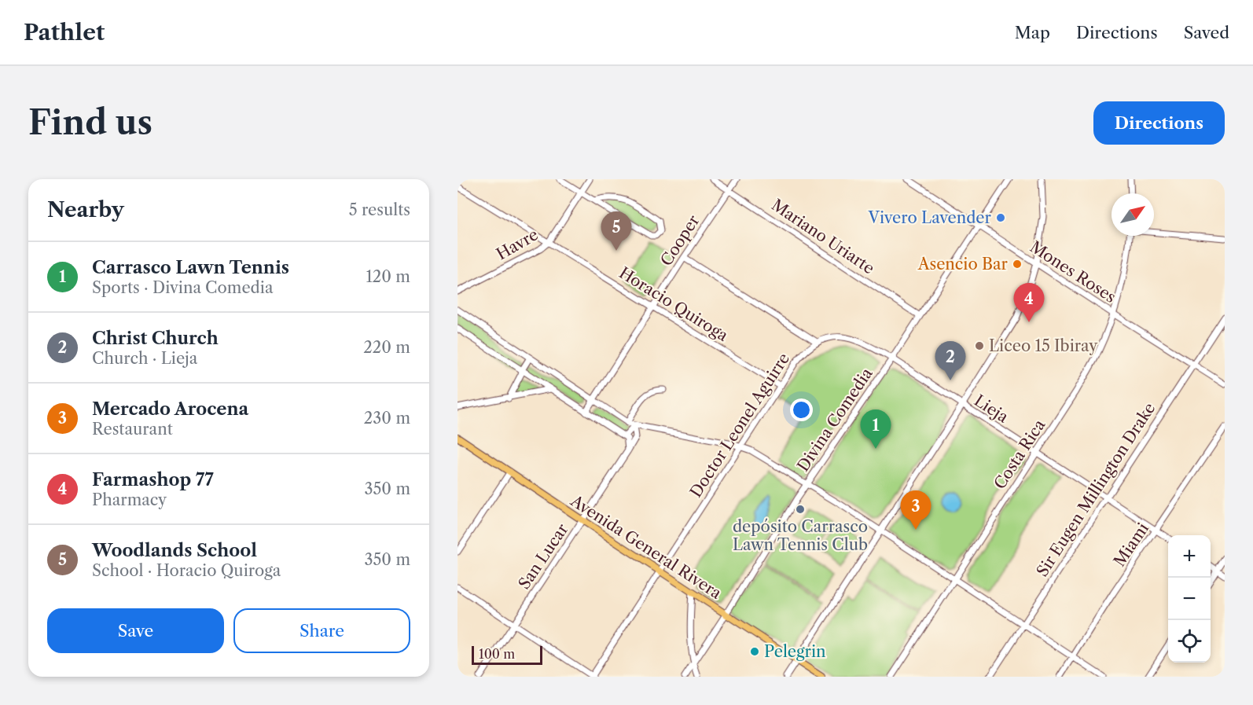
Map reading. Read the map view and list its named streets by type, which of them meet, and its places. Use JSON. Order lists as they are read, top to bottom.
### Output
{
  "streets": {
    "main road": ["Avenida General Rivera"],
    "street": [
      "Mariano Uriarte",
      "Cooper",
      "Havre",
      "Mones Roses",
      "Horacio Quiroga",
      "Lieja",
      "Divina Comedia",
      "Doctor Leonel Aguirre",
      "Costa Rica",
      "Sir Eugen Millington Drake",
      "Miami",
      "San Lucar"
    ]
  },
  "crossings": [
    ["Mariano Uriarte", "Cooper"],
    ["Mariano Uriarte", "Divina Comedia"],
    ["Cooper", "Horacio Quiroga"],
    ["Havre", "Horacio Quiroga"],
    ["Mones Roses", "Divina Comedia"],
    ["Mones Roses", "Costa Rica"],
    ["Mones Roses", "Sir Eugen Millington Drake"],
    ["Horacio Quiroga", "Doctor Leonel Aguirre"],
    ["Lieja", "Divina Comedia"],
    ["Lieja", "Costa Rica"],
    ["Lieja", "Sir Eugen Millington Drake"],
    ["Lieja", "Miami"],
    ["Divina Comedia", "Avenida General Rivera"],
    ["Doctor Leonel Aguirre", "Avenida General Rivera"],
    ["Avenida General Rivera", "San Lucar"]
  ],
  "places": [
    "Vivero Lavender",
    "Asencio Bar",
    "Liceo 15 Ibiray",
    "depósito Carrasco Lawn Tennis Club",
    "Pelegrin"
  ],
  "scale_bar": "100 m",
  "north": "top right",
  "page": {
    "header": "Pathlet",
    "nav": ["Map", "Directions", "Saved"],
    "buttons": [
      "Directions",
      ["Save", "Share"]
    ],
    "title": "Find us",
    "heading": ["Nearby", "5 results"],
    "pins": [
      "5",
      "4",
      "2",
      "1",
      "3"
    ],
    "list": [
      {
        "mark": "1",
        "name": "Carrasco Lawn Tennis",
        "note": "Sports · Divina Comedia",
        "value": "120 m"
      },
      {
        "mark": "2",
        "name": "Christ Church",
        "note": "Church · Lieja",
        "value": "220 m"
      },
      {
        "mark": "3",
        "name": "Mercado Arocena",
        "note": "Restaurant",
        "value": "230 m"
      },
      {
        "mark": "4",
        "name": "Farmashop 77",
        "note": "Pharmacy",
        "value": "350 m"
      },
      {
        "mark": "5",
        "name": "Woodlands School",
        "note": "School · Horacio Quiroga",
        "value": "350 m"
      }
    ],
    "map_buttons": ["+", "−"],
    "scale": "100 m"
  }
}
